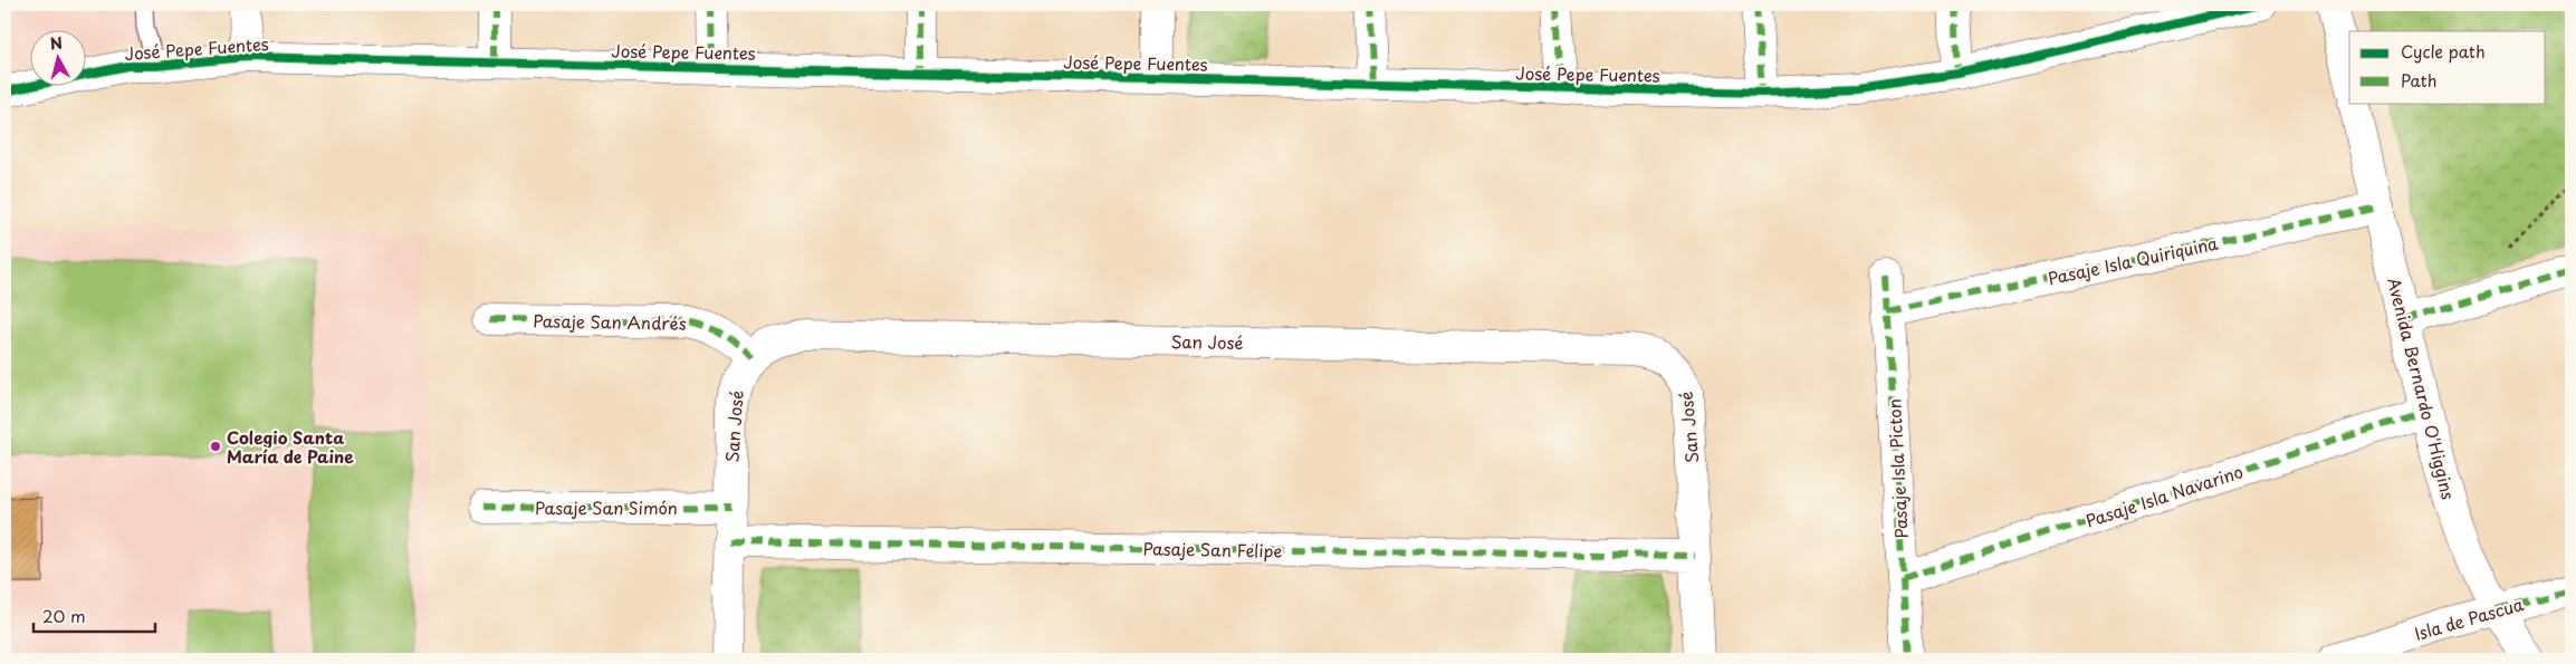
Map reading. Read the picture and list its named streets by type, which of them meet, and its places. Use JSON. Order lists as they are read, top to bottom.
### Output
{
  "streets": {
    "street": [
      "José Pepe Fuentes",
      "Pasaje Isla Quiriquina",
      "Pasaje San Andrés",
      "San José",
      "Avenida Bernardo O'Higgins",
      "Pasaje Isla Picton",
      "Pasaje Isla Navarino",
      "Pasaje San Simón",
      "Pasaje San Felipe",
      "Isla de Pascua"
    ]
  },
  "crossings": [
    ["Pasaje Isla Quiriquina", "Avenida Bernardo O'Higgins"],
    ["Pasaje Isla Quiriquina", "Pasaje Isla Picton"],
    ["Pasaje San Andrés", "San José"],
    ["San José", "Pasaje San Simón"],
    ["San José", "Pasaje San Felipe"],
    ["Avenida Bernardo O'Higgins", "Pasaje Isla Navarino"],
    ["Avenida Bernardo O'Higgins", "Isla de Pascua"],
    ["Pasaje Isla Picton", "Pasaje Isla Navarino"]
  ],
  "places": ["Colegio Santa María de Paine"],
  "legend": ["Cycle path", "Path"],
  "scale_bar": "20 m",
  "north": "top"
}
